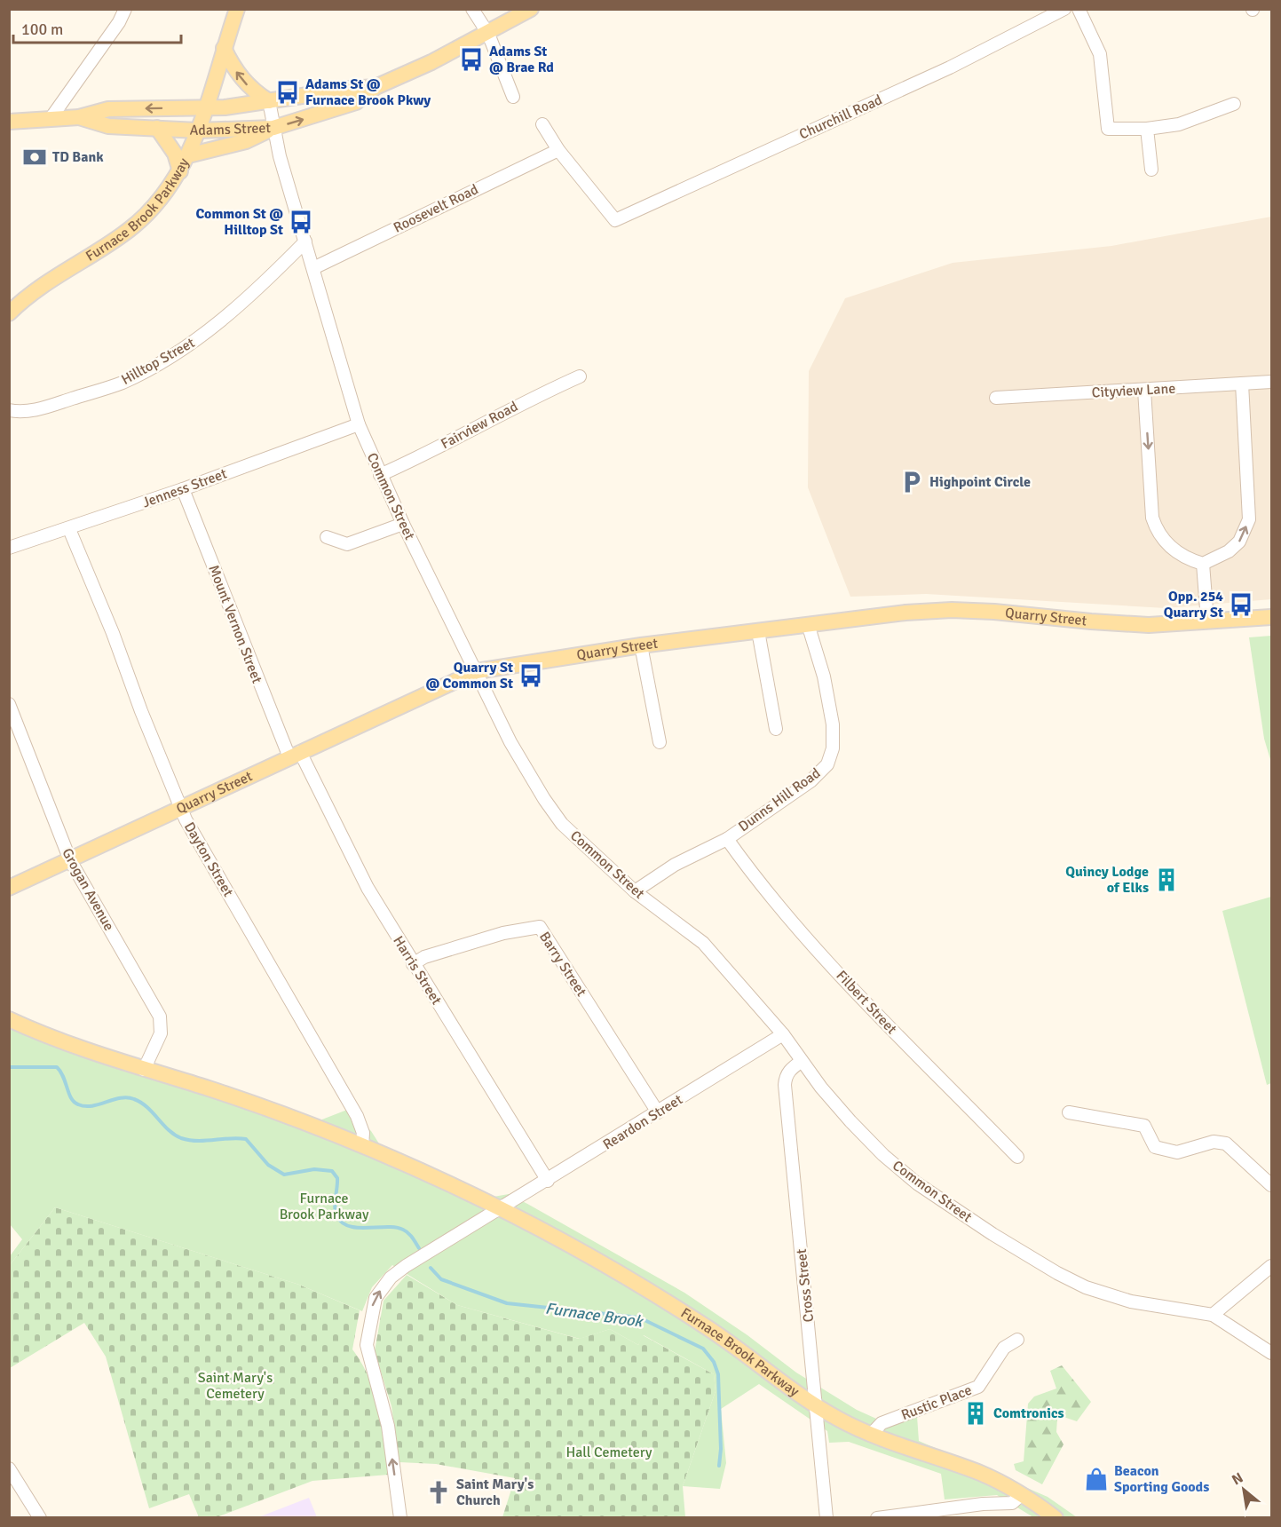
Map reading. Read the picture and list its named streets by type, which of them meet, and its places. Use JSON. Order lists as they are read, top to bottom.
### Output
{
  "streets": {
    "main road": ["Adams Street", "Furnace Brook Parkway", "Quarry Street"],
    "street": [
      "Churchill Road",
      "Roosevelt Road",
      "Hilltop Street",
      "Cityview Lane",
      "Fairview Road",
      "Jenness Street",
      "Common Street",
      "Mount Vernon Street",
      "Dunns Hill Road",
      "Dayton Street",
      "Grogan Avenue",
      "Barry Street",
      "Harris Street",
      "Filbert Street",
      "Reardon Street",
      "Cross Street",
      "Rustic Place"
    ]
  },
  "crossings": [
    ["Churchill Road", "Roosevelt Road"],
    ["Adams Street", "Furnace Brook Parkway"],
    ["Adams Street", "Common Street"],
    ["Furnace Brook Parkway", "Dayton Street"],
    ["Furnace Brook Parkway", "Grogan Avenue"],
    ["Furnace Brook Parkway", "Reardon Street"],
    ["Furnace Brook Parkway", "Cross Street"],
    ["Furnace Brook Parkway", "Rustic Place"],
    ["Roosevelt Road", "Common Street"],
    ["Hilltop Street", "Common Street"],
    ["Fairview Road", "Common Street"],
    ["Jenness Street", "Common Street"],
    ["Jenness Street", "Mount Vernon Street"],
    ["Jenness Street", "Dayton Street"],
    ["Common Street", "Quarry Street"],
    ["Common Street", "Dunns Hill Road"],
    ["Common Street", "Reardon Street"],
    ["Common Street", "Cross Street"],
    ["Quarry Street", "Mount Vernon Street"],
    ["Quarry Street", "Dunns Hill Road"],
    ["Quarry Street", "Dayton Street"],
    ["Quarry Street", "Grogan Avenue"],
    ["Quarry Street", "Harris Street"],
    ["Mount Vernon Street", "Harris Street"],
    ["Dunns Hill Road", "Filbert Street"],
    ["Barry Street", "Harris Street"],
    ["Barry Street", "Reardon Street"],
    ["Harris Street", "Reardon Street"]
  ],
  "one_way": ["Reardon Street"],
  "water": ["Furnace Brook"],
  "parks": ["Furnace Brook Parkway", "Saint Mary's Cemetery", "Hall Cemetery"],
  "places": {
    "bus stop": [
      "Adams St @ Brae Rd",
      "Adams St @ Furnace Brook Pkwy",
      "Common St @ Hilltop St",
      "Opp. 254 Quarry St",
      "Quarry St @ Common St"
    ],
    "bank": ["TD Bank"],
    "parking": ["Highpoint Circle"],
    "building": ["Quincy Lodge of Elks", "Comtronics"],
    "shop": ["Beacon Sporting Goods"],
    "church": ["Saint Mary's Church"]
  },
  "scale_bar": "100 m",
  "north": "top left"
}
